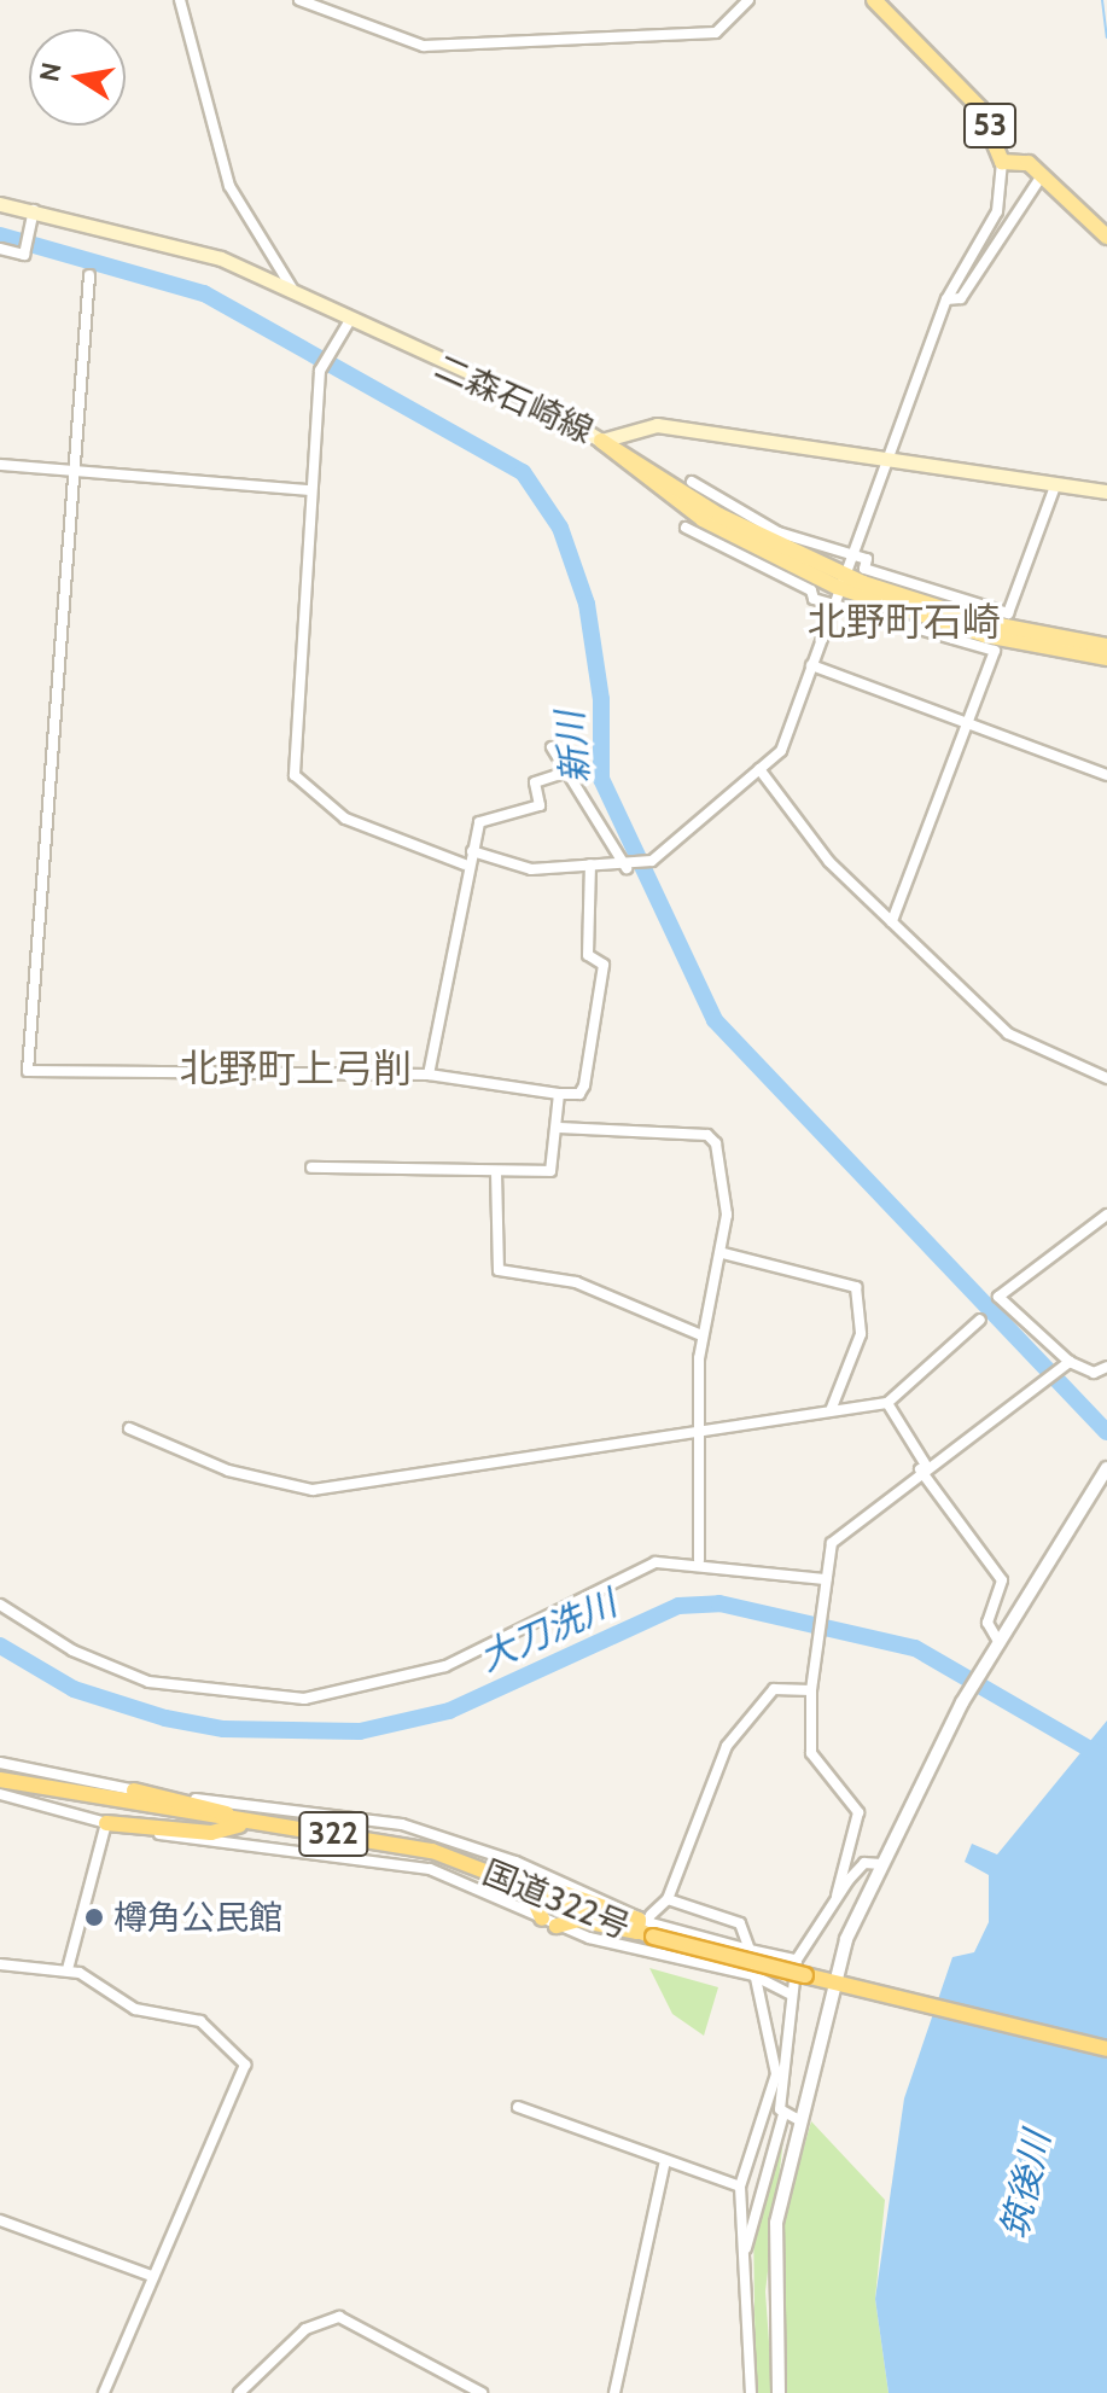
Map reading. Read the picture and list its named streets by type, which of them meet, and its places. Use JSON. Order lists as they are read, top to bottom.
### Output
{
  "streets": {
    "highway": ["322", "国道322号"],
    "main road": ["53", "二森石崎線"]
  },
  "districts": ["北野町石崎", "北野町上弓削"],
  "water": ["新川", "大刀洗川", "筑後川"],
  "places": ["樽角公民館"],
  "north": "left"
}
